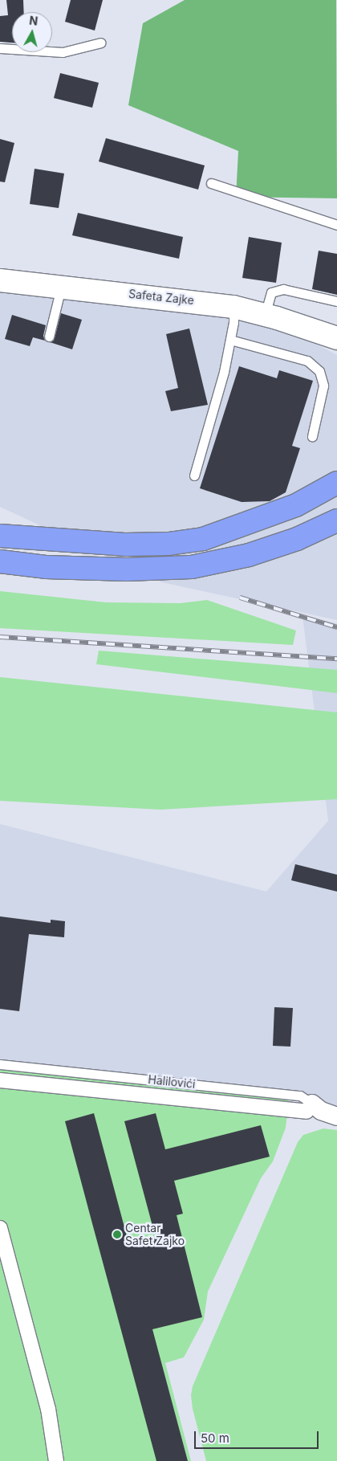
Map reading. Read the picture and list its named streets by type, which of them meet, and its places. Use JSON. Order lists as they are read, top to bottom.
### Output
{
  "streets": {
    "main road": ["Safeta Zajke"],
    "street": ["Halilovići"]
  },
  "places": ["Centar Safet Zajko"],
  "scale_bar": "50 m",
  "north": "top"
}
